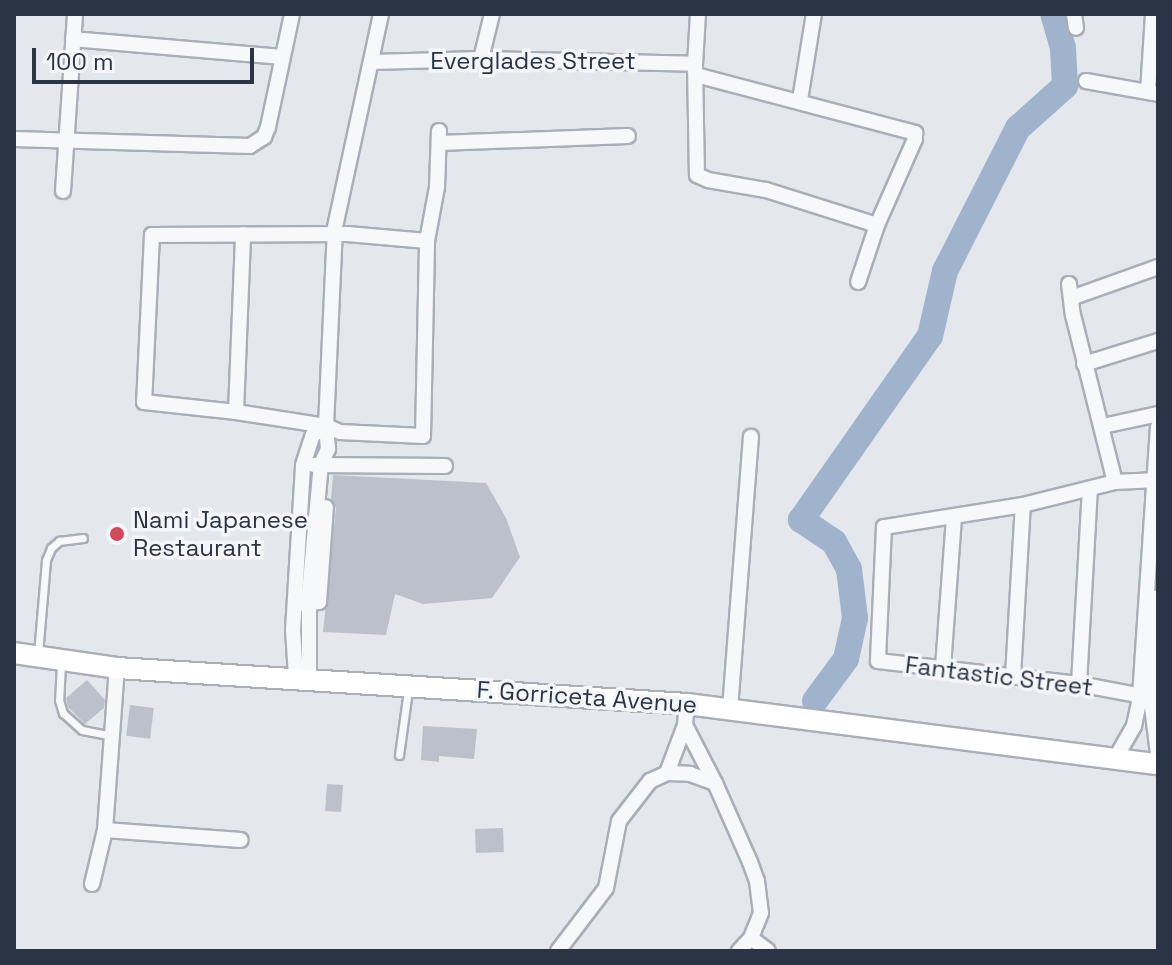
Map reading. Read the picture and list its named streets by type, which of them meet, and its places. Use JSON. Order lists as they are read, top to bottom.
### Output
{
  "streets": {
    "main road": ["F. Gorriceta Avenue"],
    "street": ["Everglades Street", "Fantastic Street"]
  },
  "places": ["Nami Japanese Restaurant"],
  "scale_bar": "100 m"
}
